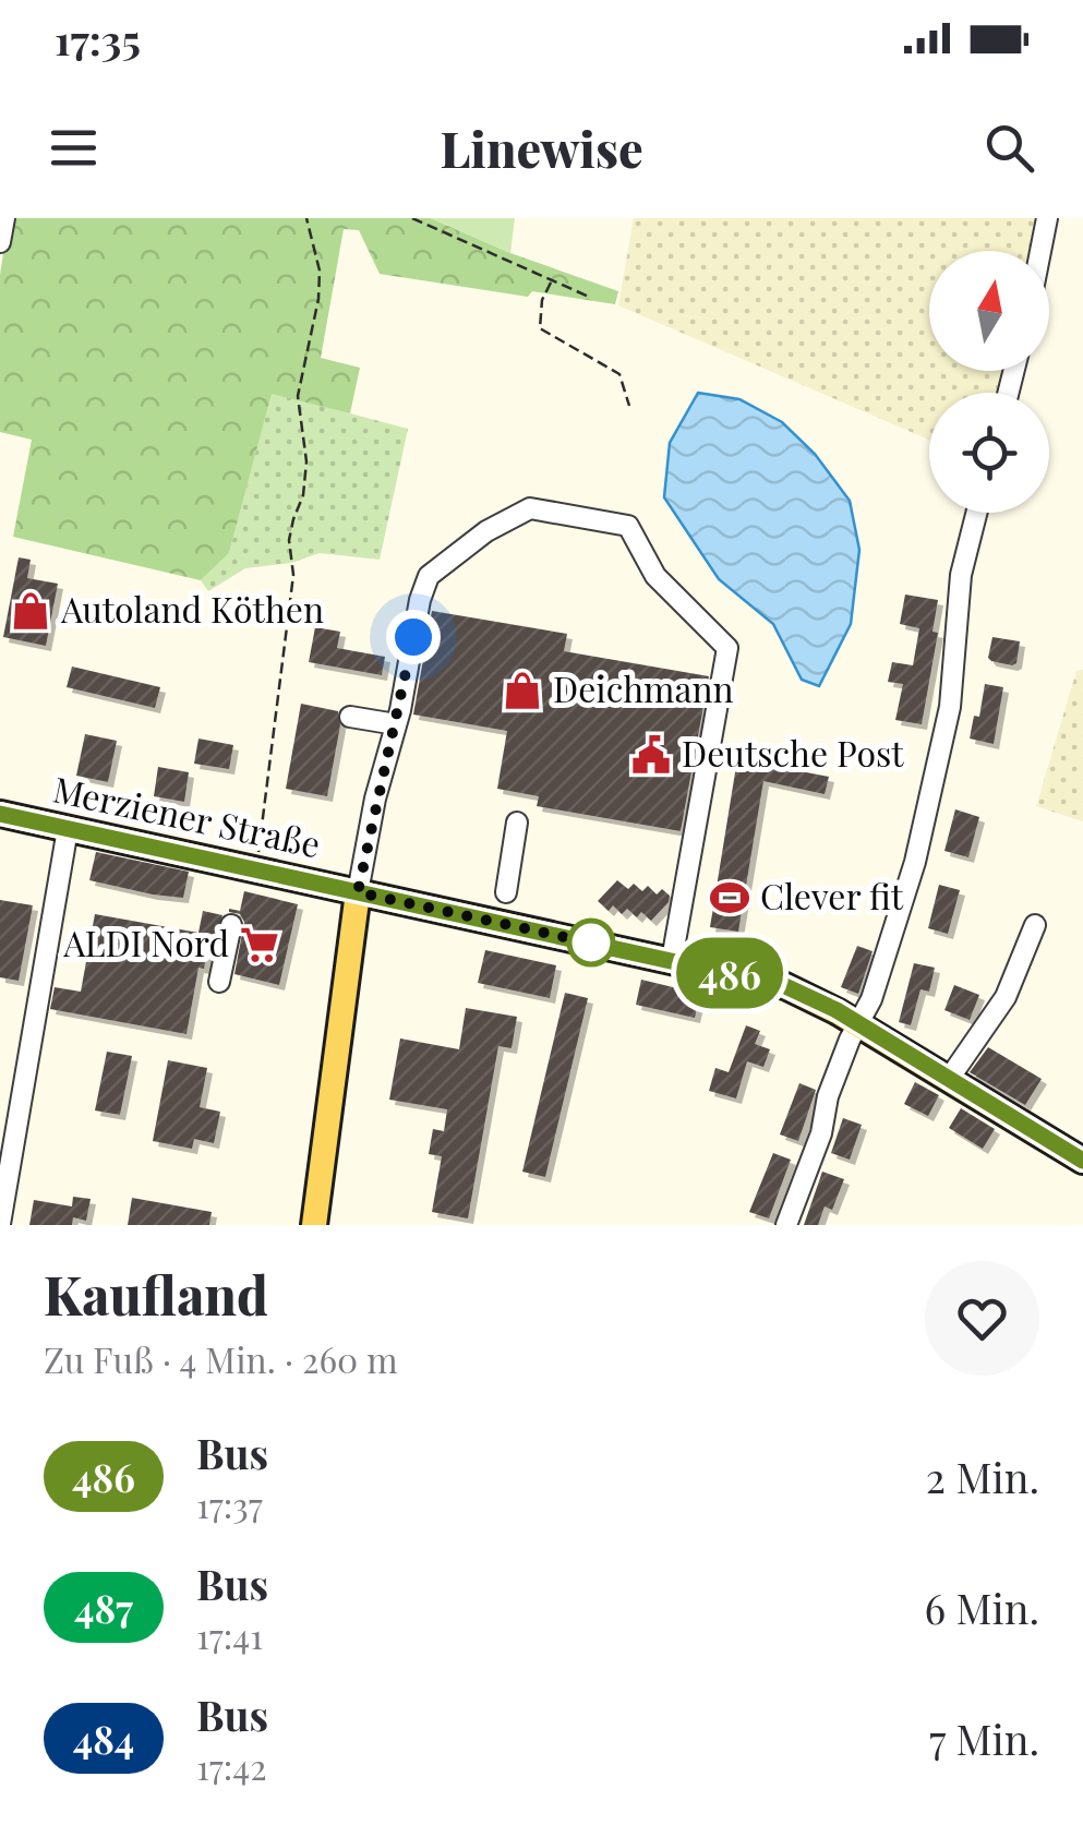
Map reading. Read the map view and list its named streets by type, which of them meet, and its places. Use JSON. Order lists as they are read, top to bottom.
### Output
{
  "streets": {
    "main road": ["Merziener Straße"]
  },
  "places": {
    "shop": ["Autoland Köthen", "Deichmann"],
    "public building": ["Deutsche Post"],
    "sports": ["Clever fit"],
    "supermarket": ["ALDI Nord"]
  },
  "lines": ["bus line 486"],
  "north": "top",
  "page": {
    "status": "17:35",
    "header": "Linewise",
    "on_map": "486",
    "heading": ["Kaufland", "Zu Fuß · 4 Min. · 260 m"],
    "list": [
      {
        "mark": "486",
        "name": "Bus",
        "note": "17:37",
        "value": "2 Min."
      },
      {
        "mark": "487",
        "name": "Bus",
        "note": "17:41",
        "value": "6 Min."
      },
      {
        "mark": "484",
        "name": "Bus",
        "note": "17:42",
        "value": "7 Min."
      }
    ]
  }
}
